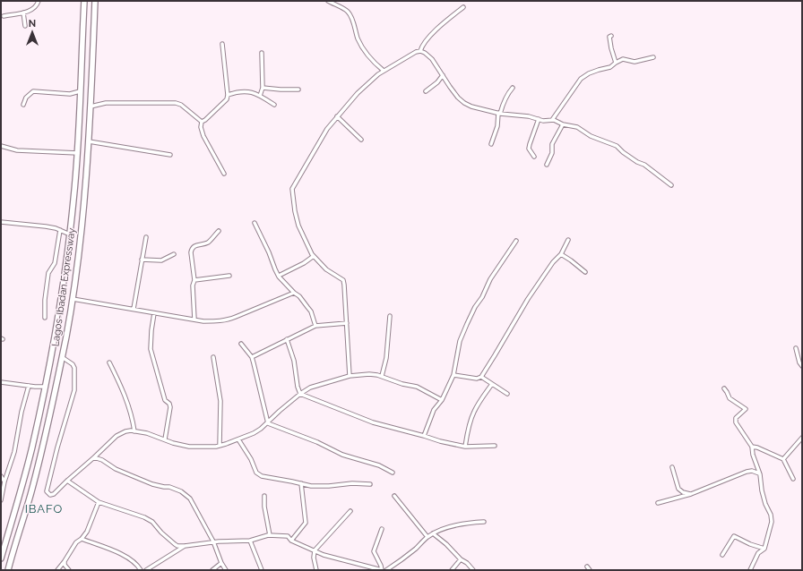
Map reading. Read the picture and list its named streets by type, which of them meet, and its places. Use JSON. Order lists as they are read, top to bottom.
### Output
{
  "streets": {
    "highway": ["Lagos-Ibadan Expressway"]
  },
  "districts": ["IBAFO"],
  "north": "top"
}
